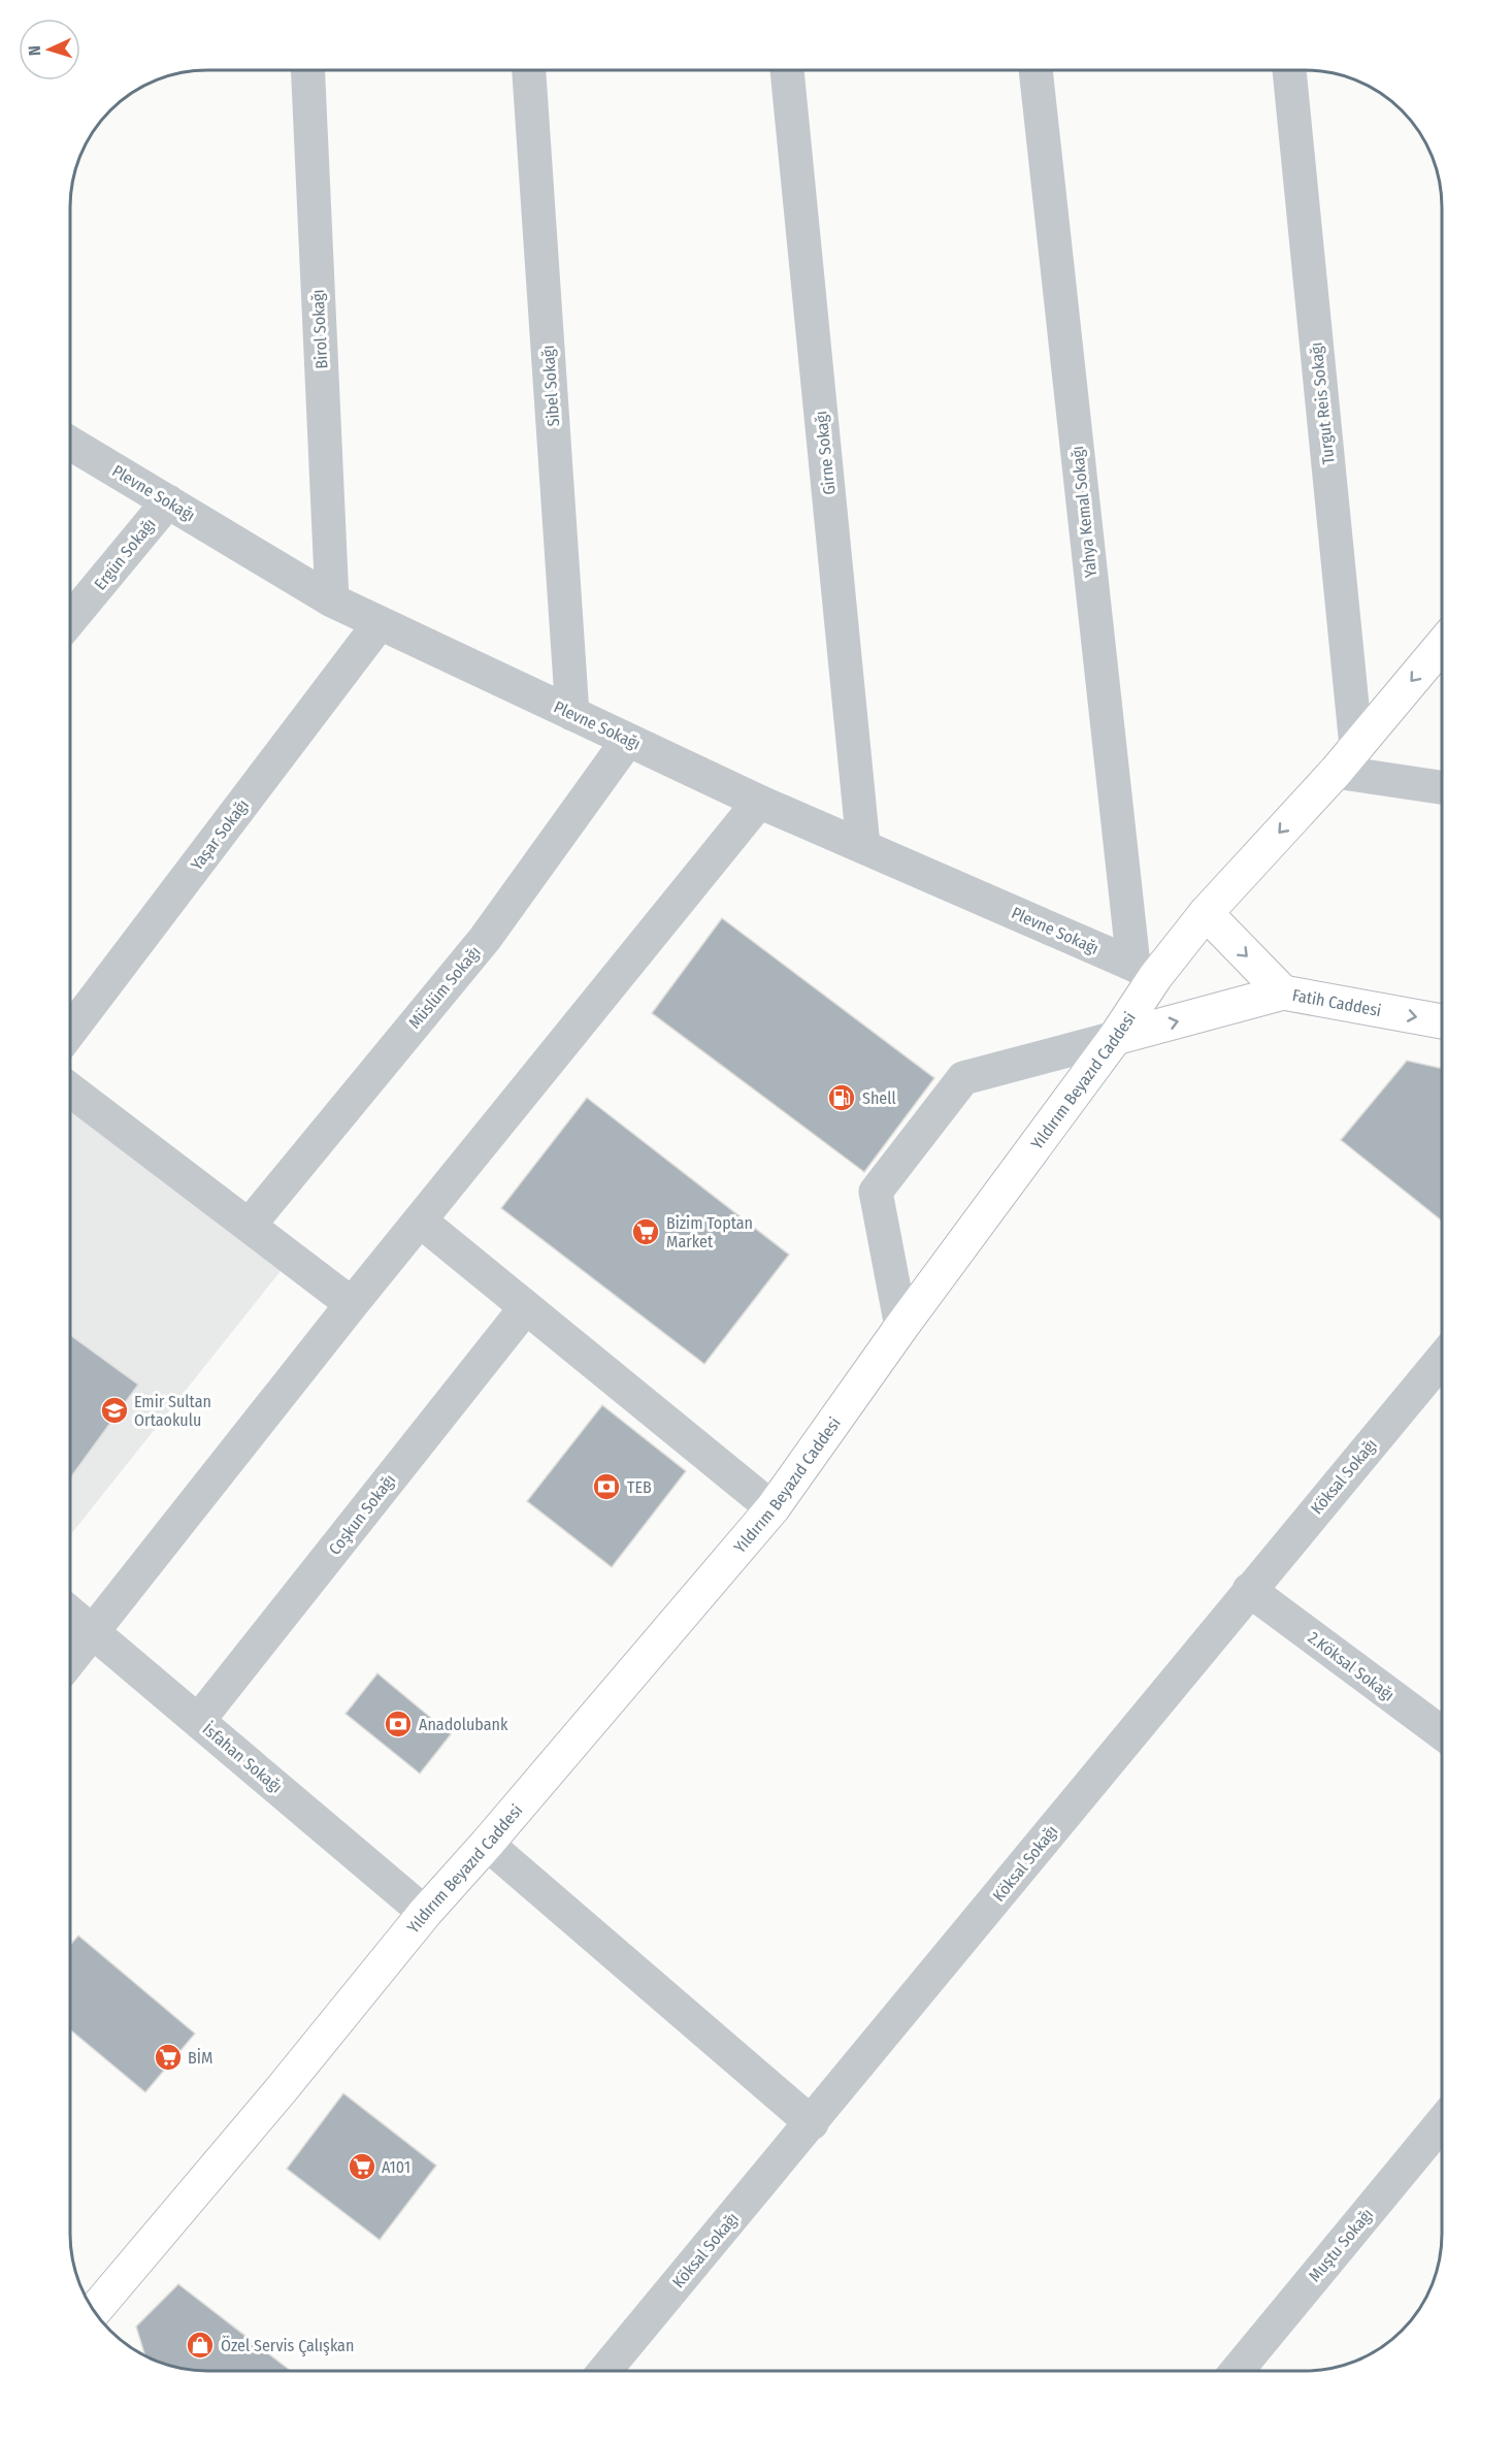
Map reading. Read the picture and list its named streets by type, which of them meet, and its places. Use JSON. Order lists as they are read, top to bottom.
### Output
{
  "streets": {
    "main road": ["Fatih Caddesi", "Yıldırım Beyazıd Caddesi"],
    "street": [
      "Birol Sokağı",
      "Sibel Sokağı",
      "Turgut Reis Sokağı",
      "Girne Sokağı",
      "Plevne Sokağı",
      "Yahya Kemal Sokağı",
      "Ergün Sokağı",
      "Yaşar Sokağı",
      "Müslüm Sokağı",
      "Köksal Sokağı",
      "Coşkun Sokağı",
      "2.Köksal Sokağı",
      "İsfahan Sokağı",
      "Muştu Sokağı"
    ]
  },
  "crossings": [
    ["Birol Sokağı", "Plevne Sokağı"],
    ["Sibel Sokağı", "Plevne Sokağı"],
    ["Turgut Reis Sokağı", "Yıldırım Beyazıd Caddesi"],
    ["Girne Sokağı", "Plevne Sokağı"],
    ["Plevne Sokağı", "Yahya Kemal Sokağı"],
    ["Plevne Sokağı", "Ergün Sokağı"],
    ["Plevne Sokağı", "Yaşar Sokağı"],
    ["Plevne Sokağı", "Müslüm Sokağı"],
    ["Plevne Sokağı", "Yıldırım Beyazıd Caddesi"],
    ["Yahya Kemal Sokağı", "Yıldırım Beyazıd Caddesi"],
    ["Fatih Caddesi", "Yıldırım Beyazıd Caddesi"],
    ["Yıldırım Beyazıd Caddesi", "İsfahan Sokağı"],
    ["Köksal Sokağı", "2.Köksal Sokağı"],
    ["Coşkun Sokağı", "İsfahan Sokağı"]
  ],
  "one_way": ["Fatih Caddesi"],
  "places": {
    "fuel station": ["Shell"],
    "supermarket": ["Bizim Toptan Market", "BİM", "A101"],
    "school or university": ["Emir Sultan Ortaokulu"],
    "bank": ["TEB", "Anadolubank"],
    "shop": ["Özel Servis Çalışkan"]
  },
  "north": "left"
}
